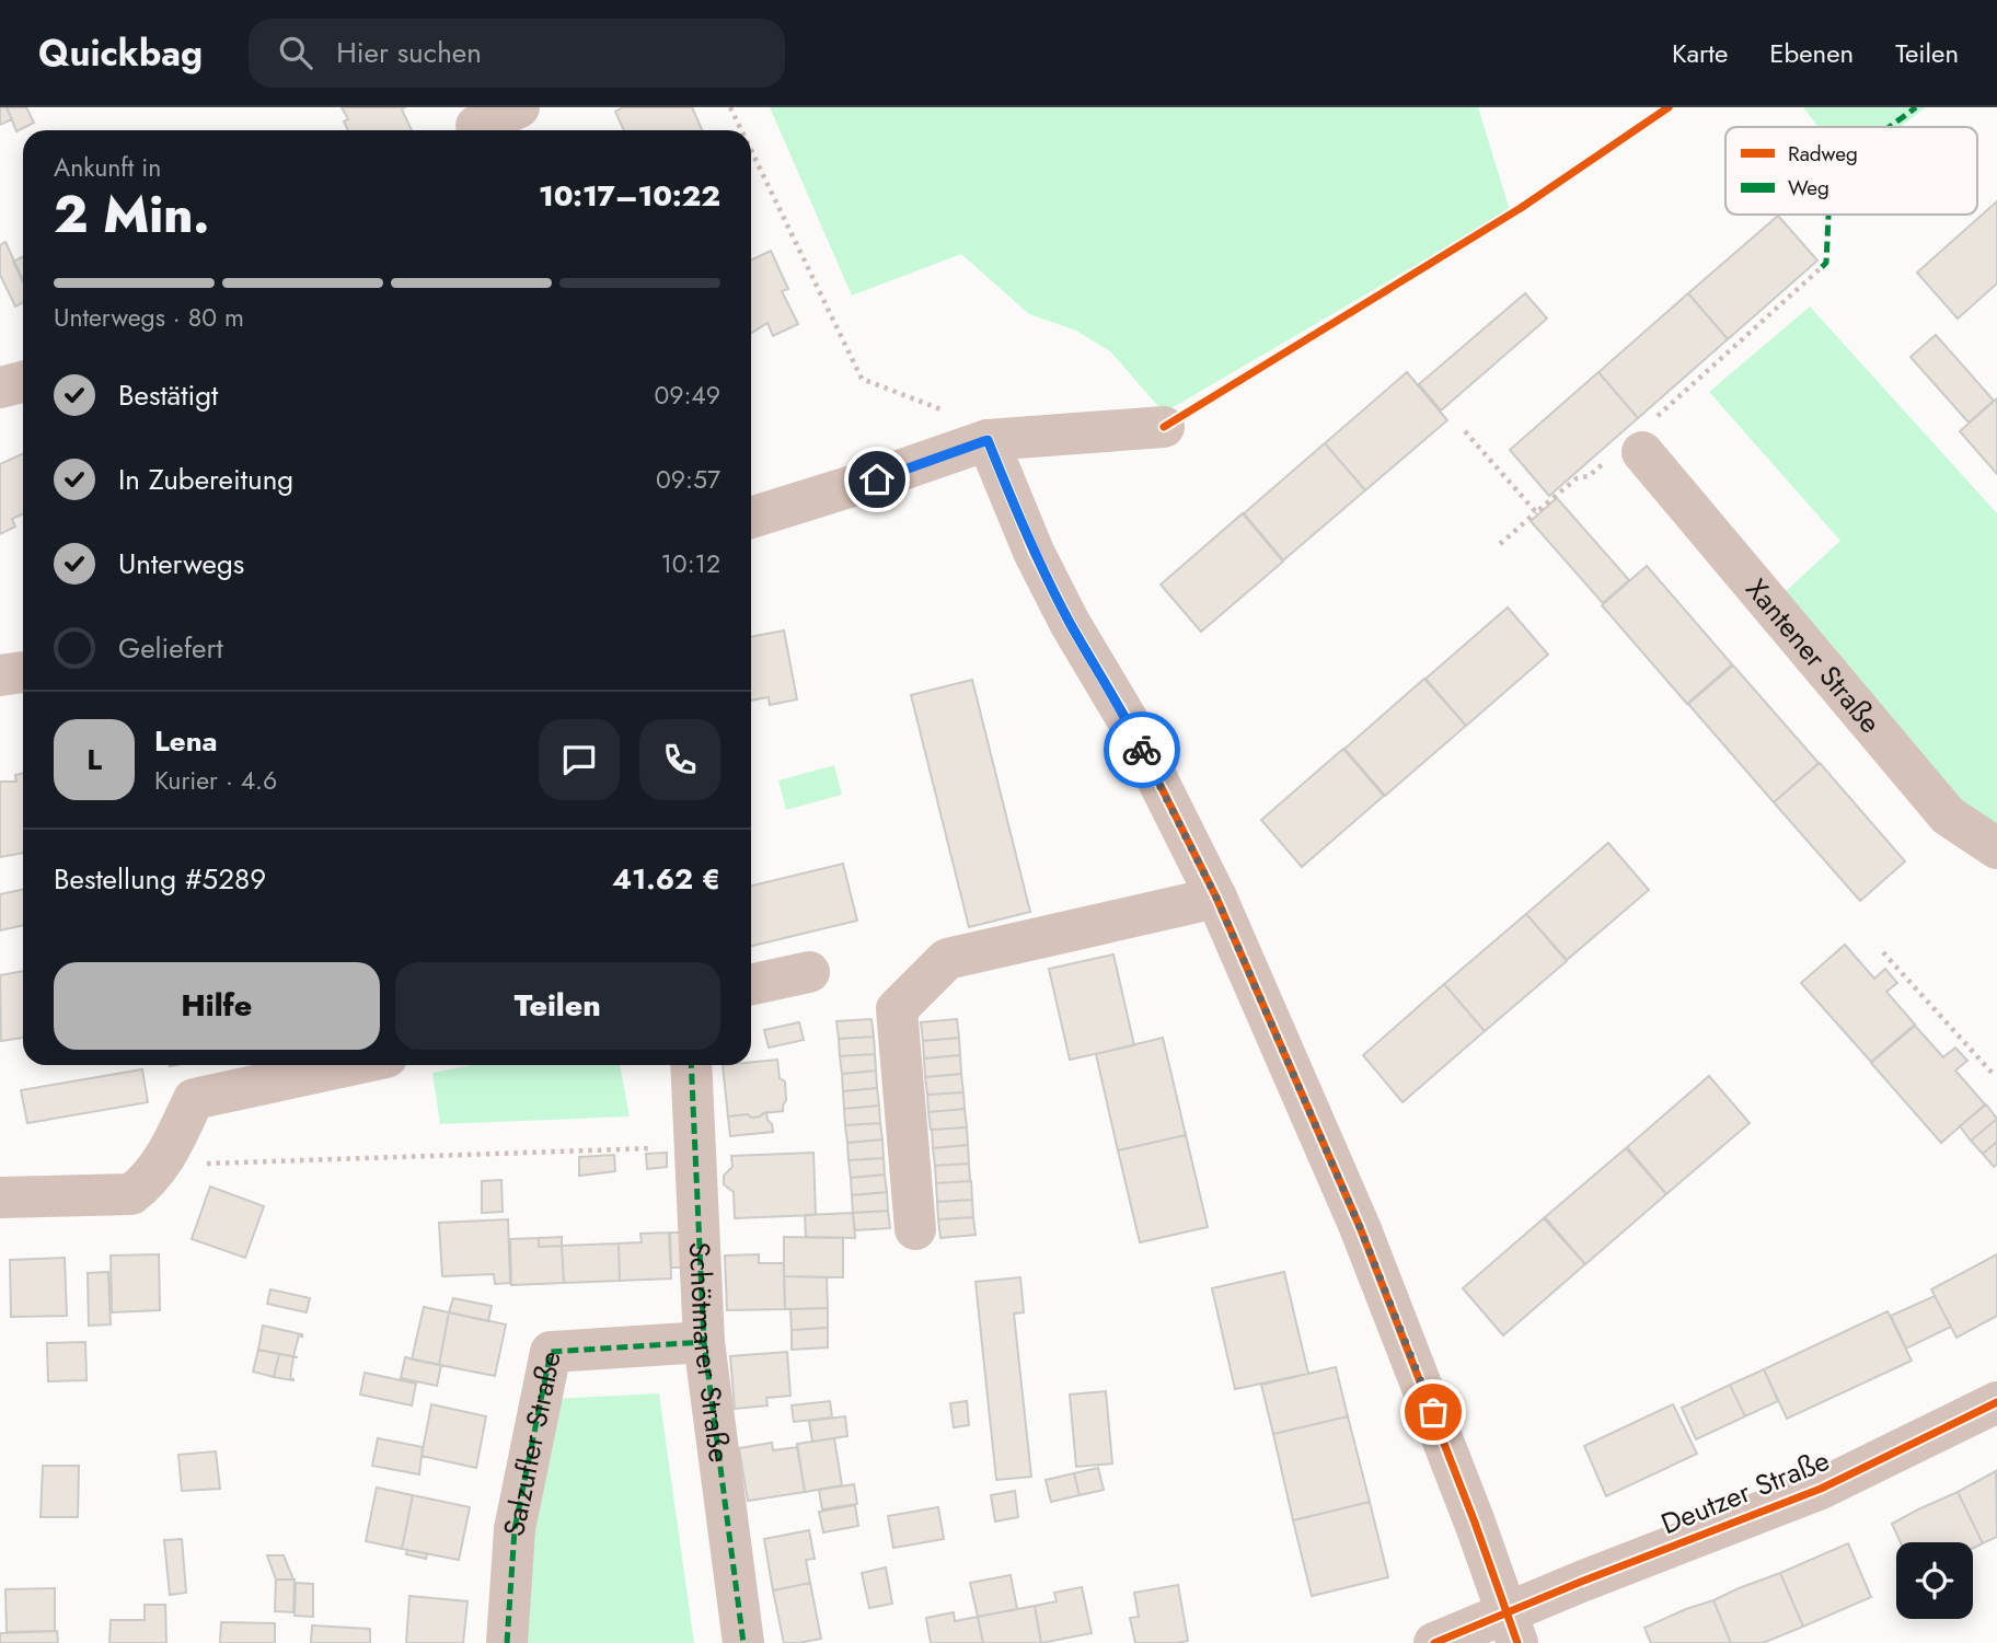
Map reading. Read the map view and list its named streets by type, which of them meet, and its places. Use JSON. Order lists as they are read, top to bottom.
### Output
{
  "streets": {
    "street": [
      "Xantener Straße",
      "Schötmarer Straße",
      "Salzufler Straße",
      "Deutzer Straße"
    ]
  },
  "crossings": [
    ["Schötmarer Straße", "Salzufler Straße"]
  ],
  "legend": ["Radweg", "Weg"],
  "page": {
    "header": "Quickbag",
    "search": "Hier suchen",
    "nav": ["Karte", "Ebenen", "Teilen"],
    "heading": ["2 Min.", "Ankunft in", "10:17–10:22"],
    "panel": [
      "Lena",
      "Kurier · 4.6",
      "Bestellung #5289",
      "41.62 €"
    ],
    "bar": "Unterwegs · 80 m",
    "list": [
      ["Bestätigt", "09:49"],
      ["In Zubereitung", "09:57"],
      ["Unterwegs", "10:12"],
      "Geliefert"
    ],
    "round": "L",
    "buttons": ["Hilfe", "Teilen"]
  }
}
